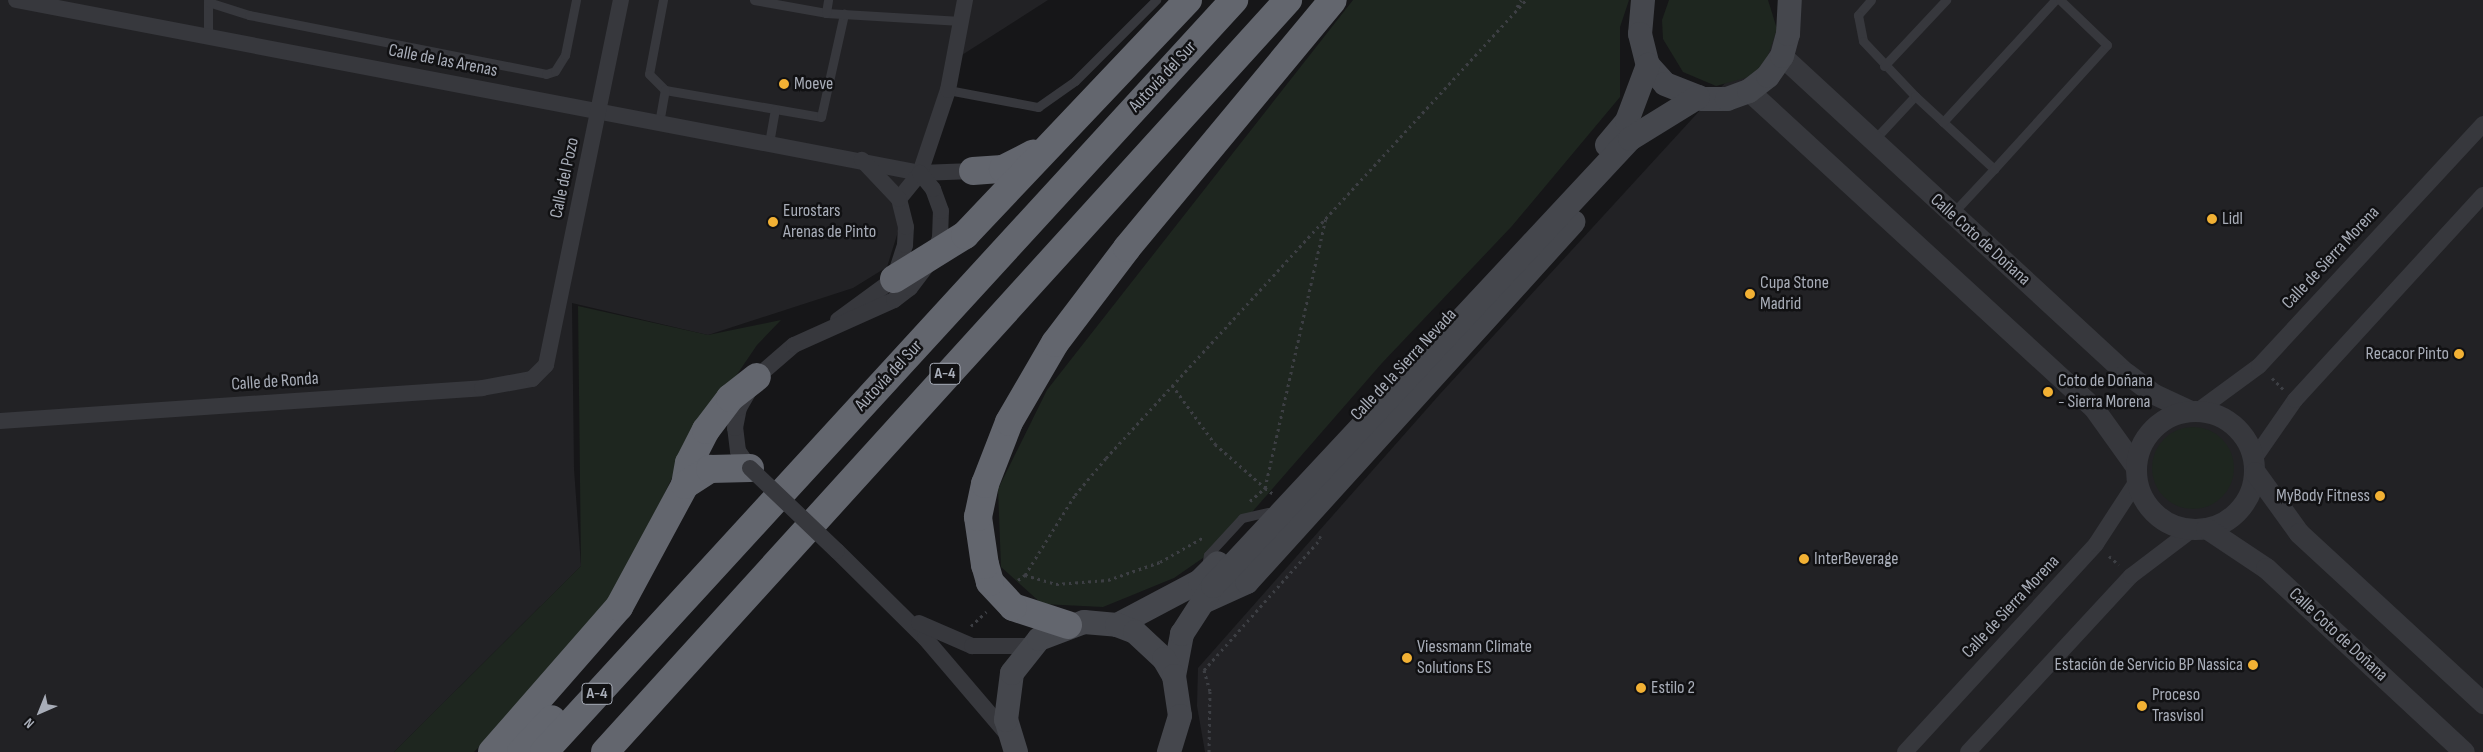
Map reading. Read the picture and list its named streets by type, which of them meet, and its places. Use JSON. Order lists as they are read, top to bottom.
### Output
{
  "streets": {
    "highway": ["Autovía del Sur", "A-4"],
    "main road": ["Calle de la Sierra Nevada"],
    "street": [
      "Calle de las Arenas",
      "Calle del Pozo",
      "Calle Coto de Doñana",
      "Calle de Sierra Morena",
      "Calle de Ronda"
    ]
  },
  "crossings": [
    ["Calle de las Arenas", "Calle del Pozo"],
    ["Calle del Pozo", "Calle de Ronda"],
    ["Calle Coto de Doñana", "Calle de Sierra Morena"]
  ],
  "places": [
    "Moeve",
    "Lidl",
    "Eurostars Arenas de Pinto",
    "Cupa Stone Madrid",
    "Recacor Pinto",
    "Coto de Doñana - Sierra Morena",
    "MyBody Fitness",
    "InterBeverage",
    "Viessmann Climate Solutions ES",
    "Estación de Servicio BP Nassica",
    "Estilo 2",
    "Proceso Trasvisol"
  ],
  "north": "bottom left"
}
